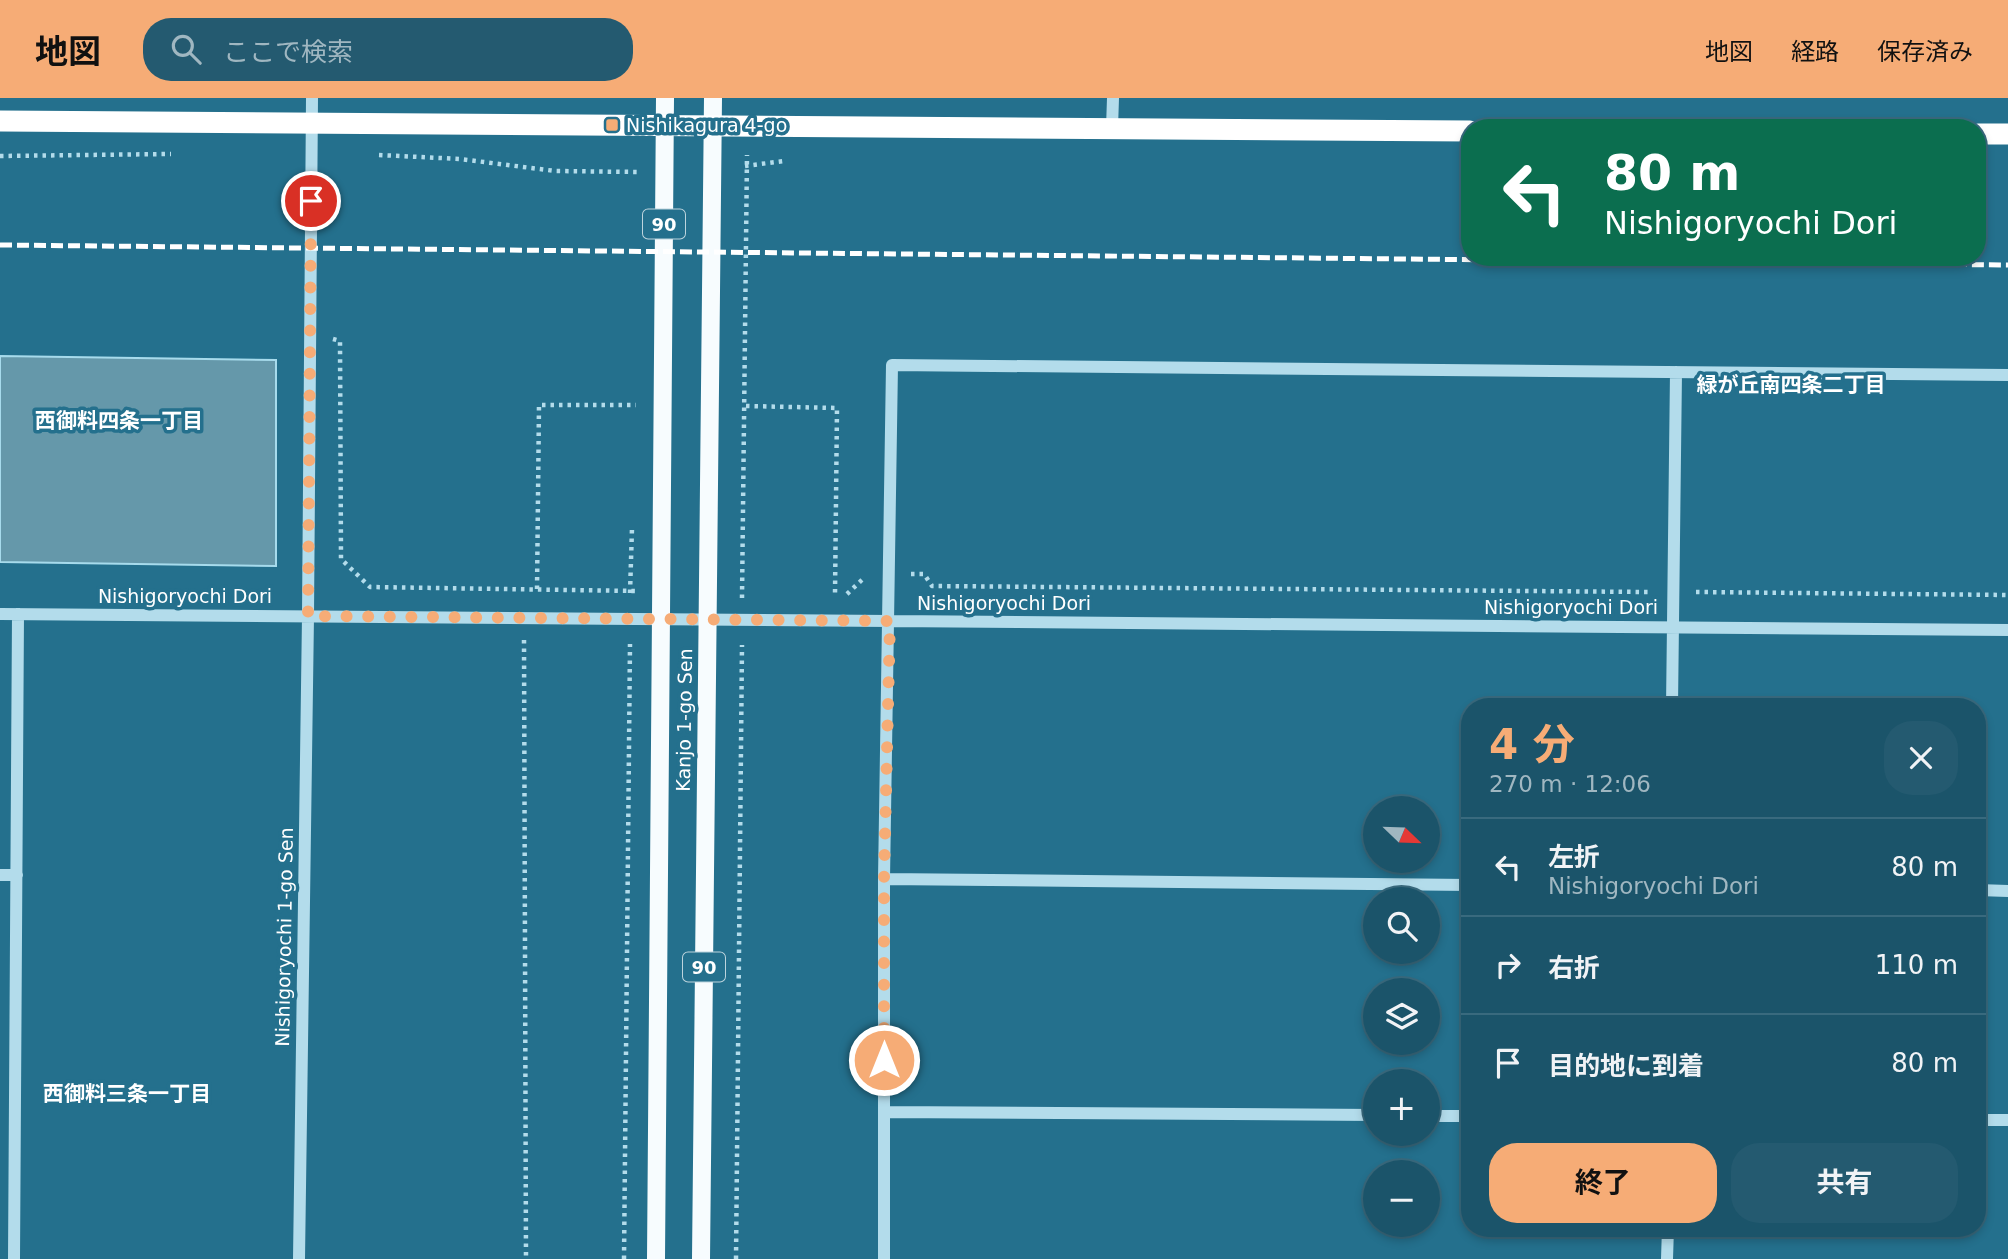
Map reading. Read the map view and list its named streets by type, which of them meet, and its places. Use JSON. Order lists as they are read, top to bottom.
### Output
{
  "streets": {
    "main road": ["90", "Kanjo 1-go Sen"],
    "street": ["Nishigoryochi Dori", "Nishigoryochi 1-go Sen"]
  },
  "crossings": [
    ["Nishigoryochi Dori", "Nishigoryochi 1-go Sen"]
  ],
  "districts": ["緑が丘南四条二丁目", "西御料四条一丁目", "西御料三条一丁目"],
  "places": {
    "transit": ["Nishikagura 4-go"]
  },
  "north": "bottom right",
  "page": {
    "header": "地図",
    "search": "ここで検索",
    "nav": ["地図", "経路", "保存済み"],
    "turn": ["80 m", "Nishigoryochi Dori"],
    "heading": ["4 分", "270 m · 12:06"],
    "map_buttons": ["+", "−"],
    "list": [
      {
        "name": "左折",
        "note": "Nishigoryochi Dori",
        "value": "80 m"
      },
      {
        "name": "右折",
        "value": "110 m"
      },
      {
        "name": "目的地に到着",
        "value": "80 m"
      }
    ],
    "buttons": ["終了", "共有"]
  }
}
